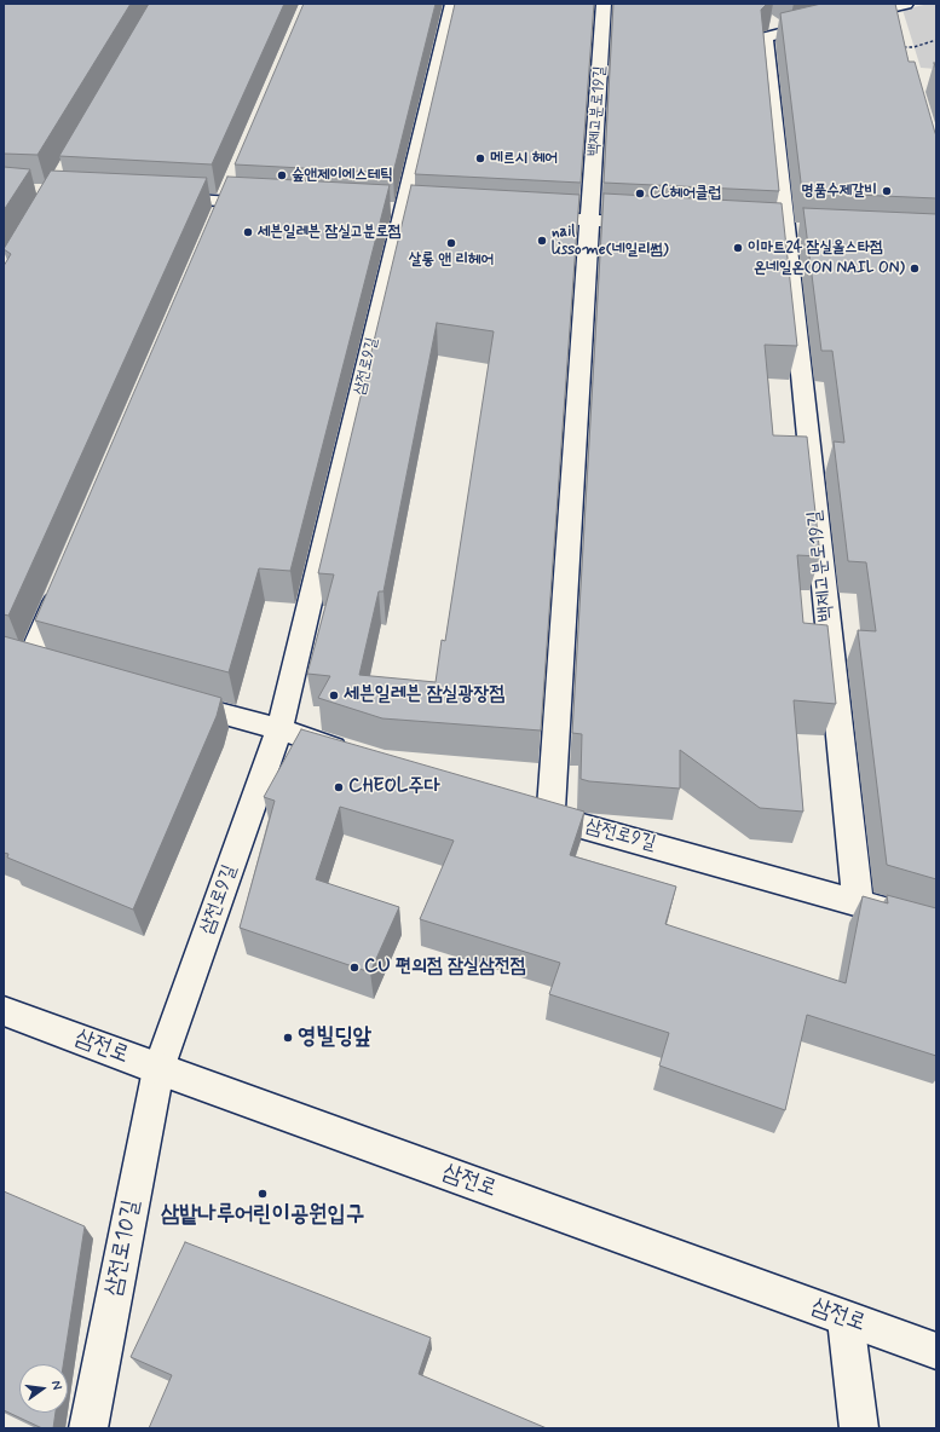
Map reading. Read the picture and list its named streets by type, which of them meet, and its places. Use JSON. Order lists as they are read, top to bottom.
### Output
{
  "streets": {
    "street": [
      "백제고분로19길",
      "삼전로9길",
      "삼전로",
      "삼전로10길"
    ]
  },
  "crossings": [
    ["백제고분로19길", "삼전로9길"],
    ["삼전로9길", "삼전로"],
    ["삼전로9길", "삼전로10길"],
    ["삼전로", "삼전로10길"]
  ],
  "places": [
    "메르시 헤어",
    "숲앤제이에스테틱",
    "명품수제갈비",
    "CC헤어클럽",
    "세븐일레븐 잠실고분로점",
    "nail lissome(네일리썸)",
    "살롱 앤 리헤어",
    "이마트24 잠실올스타점",
    "온네일온(ON NAIL ON)",
    "세븐일레븐 잠실광장점",
    "CHEOL주다",
    "CU 편의점 잠실삼전점",
    "영빌딩앞",
    "삼밭나루어린이공원입구"
  ],
  "north": "right"
}
